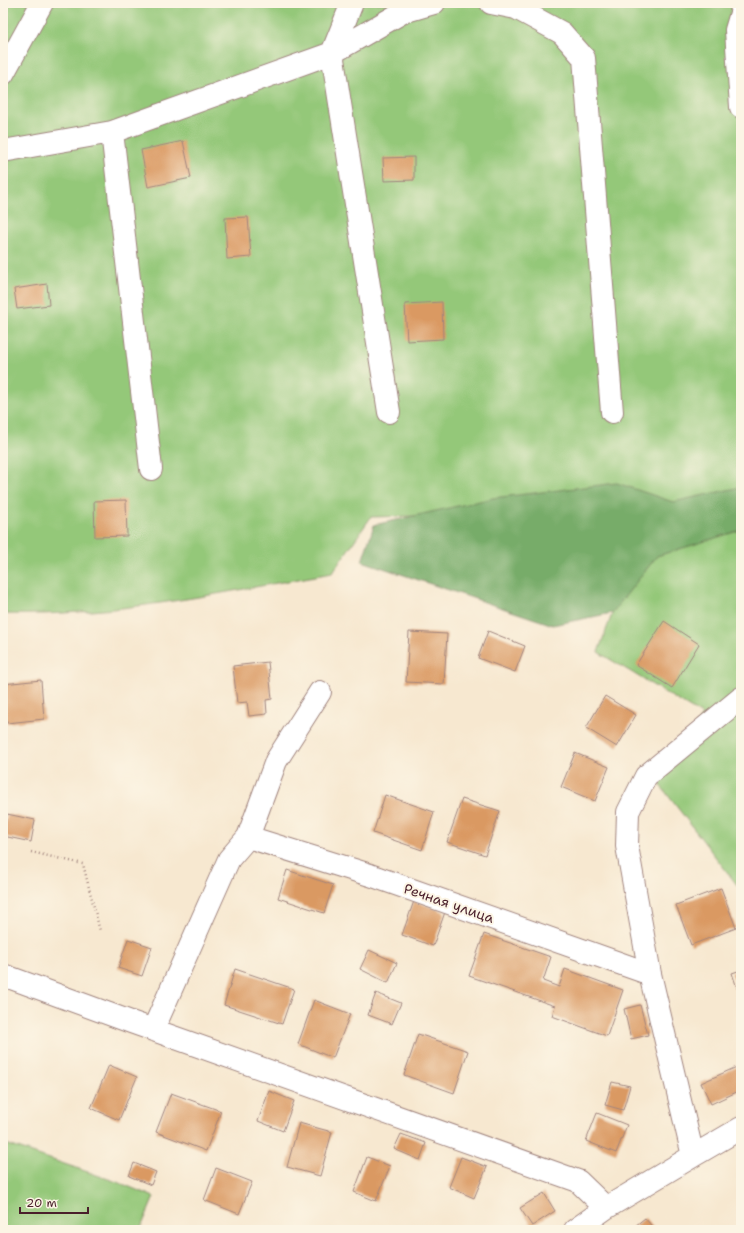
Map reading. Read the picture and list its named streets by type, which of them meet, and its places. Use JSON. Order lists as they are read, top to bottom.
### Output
{
  "streets": {
    "street": ["Речная улица"]
  },
  "scale_bar": "20 m"
}
